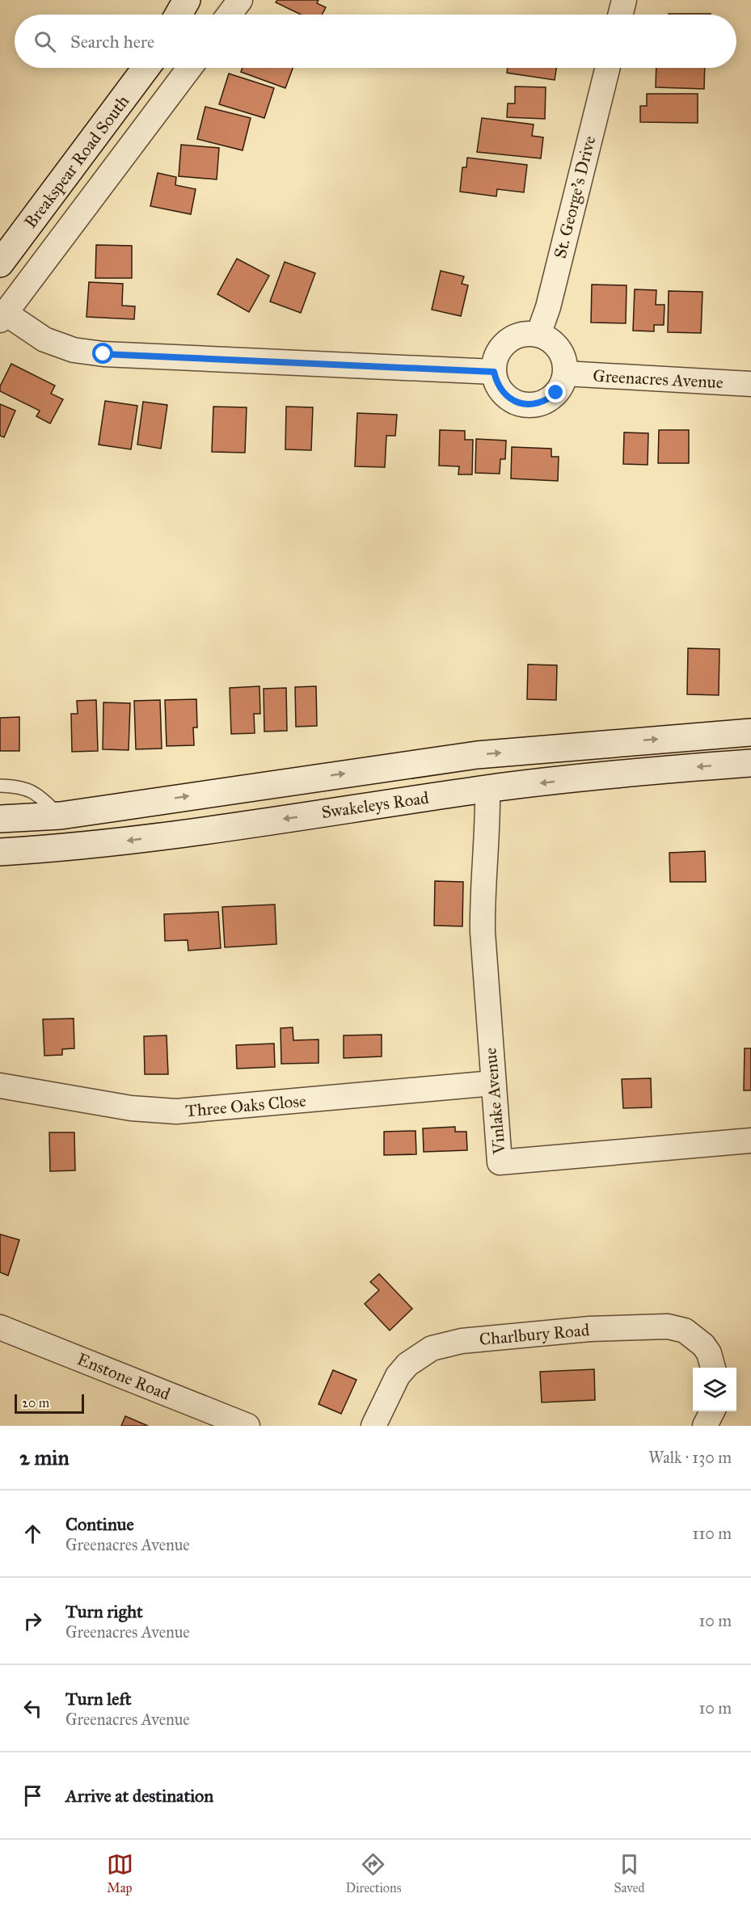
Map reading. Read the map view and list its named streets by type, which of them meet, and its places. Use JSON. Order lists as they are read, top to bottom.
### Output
{
  "streets": {
    "main road": ["Breakspear Road South", "Swakeleys Road"],
    "street": [
      "St. George's Drive",
      "Greenacres Avenue",
      "Vinlake Avenue",
      "Three Oaks Close",
      "Charlbury Road",
      "Enstone Road"
    ]
  },
  "crossings": [
    ["St. George's Drive", "Greenacres Avenue"],
    ["Swakeleys Road", "Vinlake Avenue"],
    ["Vinlake Avenue", "Three Oaks Close"]
  ],
  "scale_bar": "20 m",
  "page": {
    "search": "Search here",
    "scale": "20 m",
    "heading": ["2 min", "Walk · 130 m"],
    "list": [
      ["Continue", "Greenacres Avenue", "110 m"],
      ["Turn right", "Greenacres Avenue", "10 m"],
      ["Turn left", "Greenacres Avenue", "10 m"],
      "Arrive at destination"
    ],
    "nav": ["Map", "Directions", "Saved"]
  }
}
